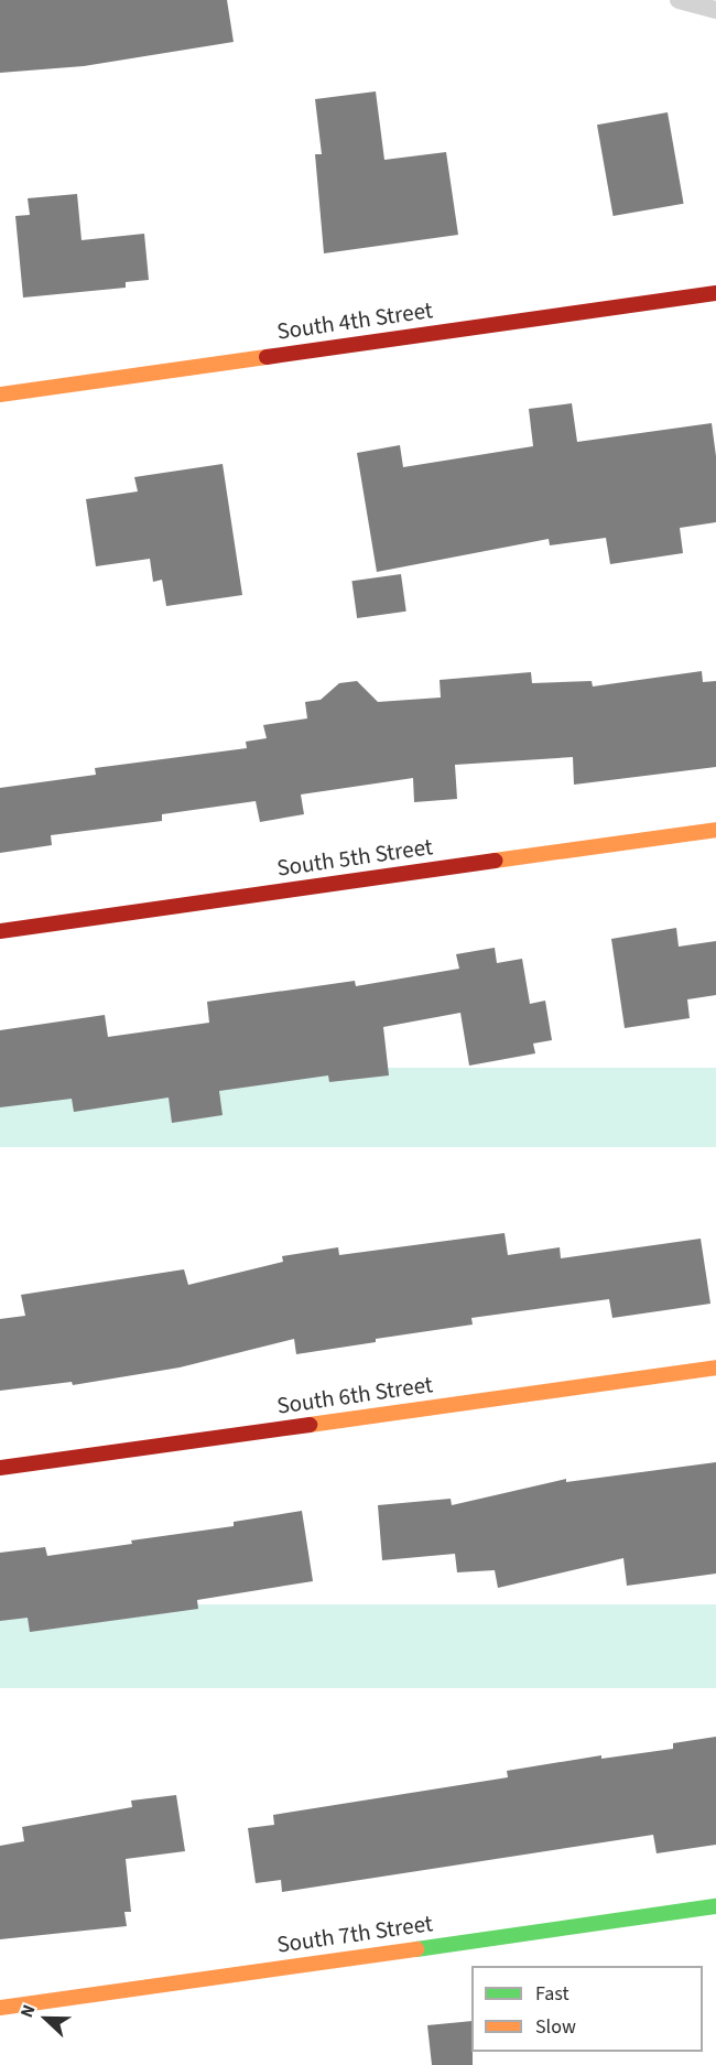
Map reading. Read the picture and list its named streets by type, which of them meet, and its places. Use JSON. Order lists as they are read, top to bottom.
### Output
{
  "streets": {
    "street": [
      "South 4th Street",
      "South 5th Street",
      "South 6th Street",
      "South 7th Street"
    ]
  },
  "legend": ["Fast", "Slow"],
  "north": "left"
}
